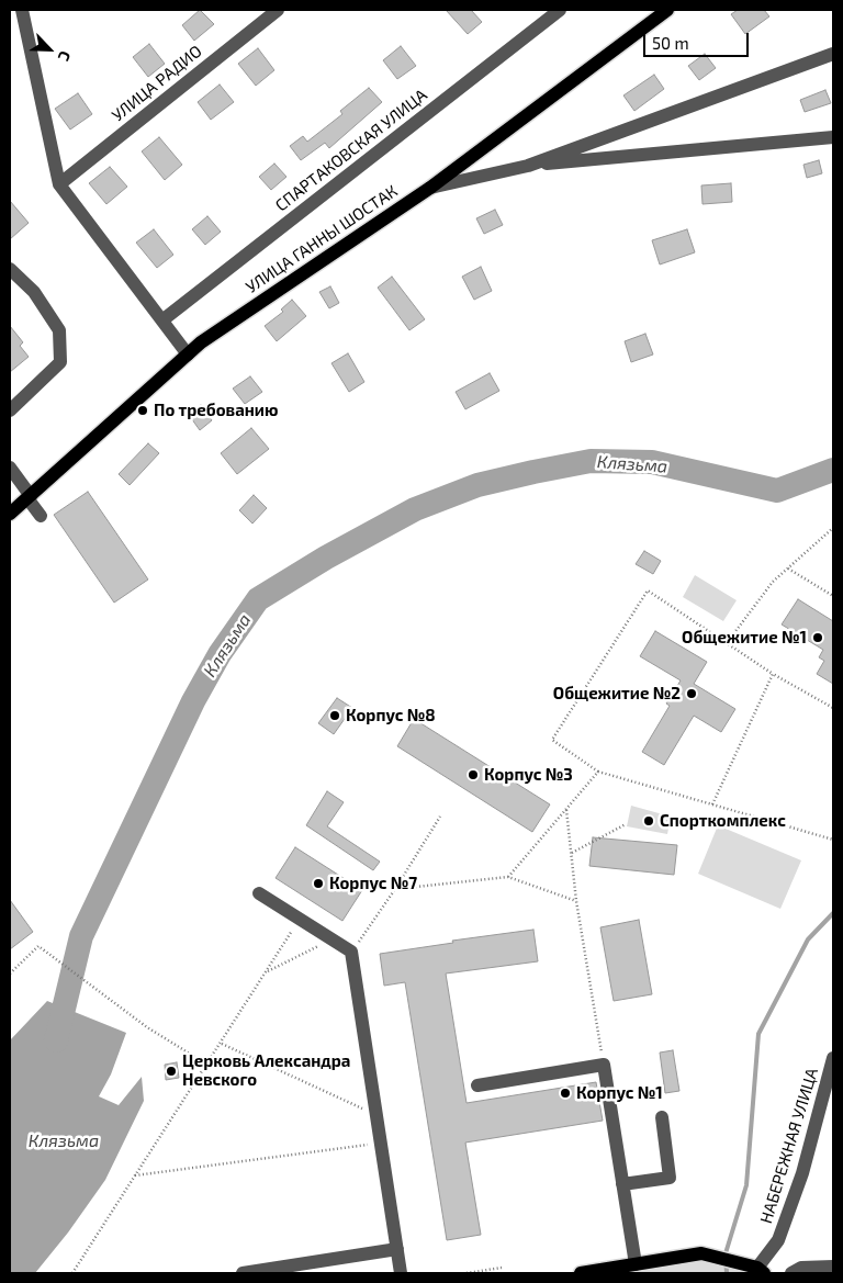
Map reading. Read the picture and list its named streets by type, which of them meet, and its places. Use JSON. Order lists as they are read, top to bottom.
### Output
{
  "streets": {
    "main road": ["УЛИЦА ГАННЫ ШОСТАК"],
    "street": ["УЛИЦА РАДИО", "СПАРТАКОВСКАЯ УЛИЦА", "НАБЕРЕЖНАЯ УЛИЦА"]
  },
  "water": ["Клязьма"],
  "places": [
    "По требованию",
    "Общежитие №1",
    "Общежитие №2",
    "Корпус №8",
    "Корпус №3",
    "Спорткомплекс",
    "Корпус №7",
    "Церковь Александра Невского",
    "Корпус №1"
  ],
  "scale_bar": "50 m",
  "north": "bottom right"
}
